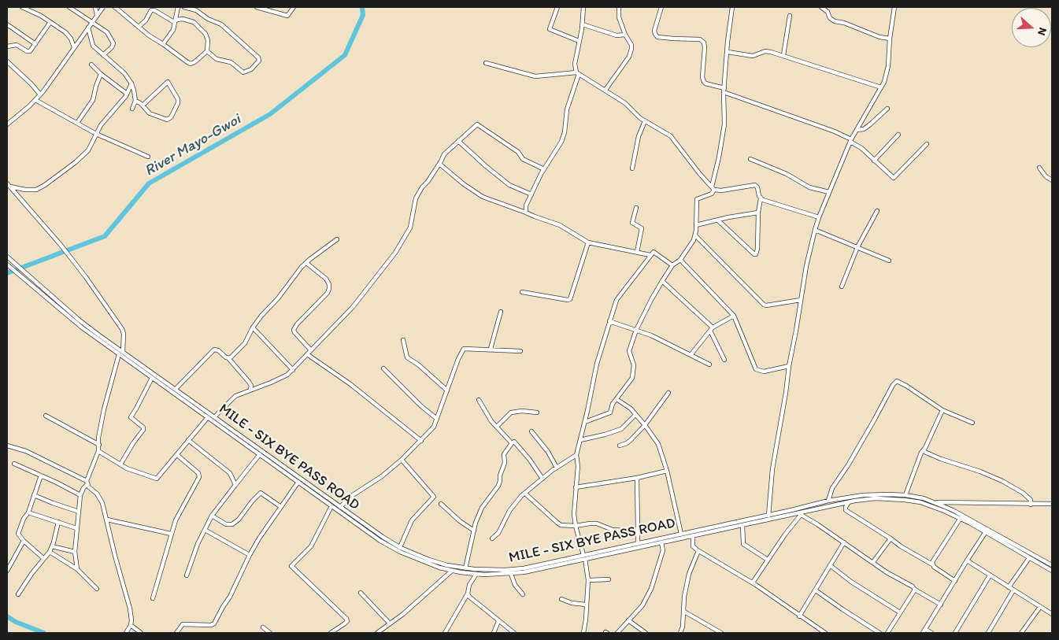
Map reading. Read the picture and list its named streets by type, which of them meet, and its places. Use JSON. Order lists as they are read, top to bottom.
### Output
{
  "streets": {
    "street": ["MILE - SIX BYE PASS ROAD"]
  },
  "water": ["River Mayo-Gwoi"],
  "north": "right"
}
